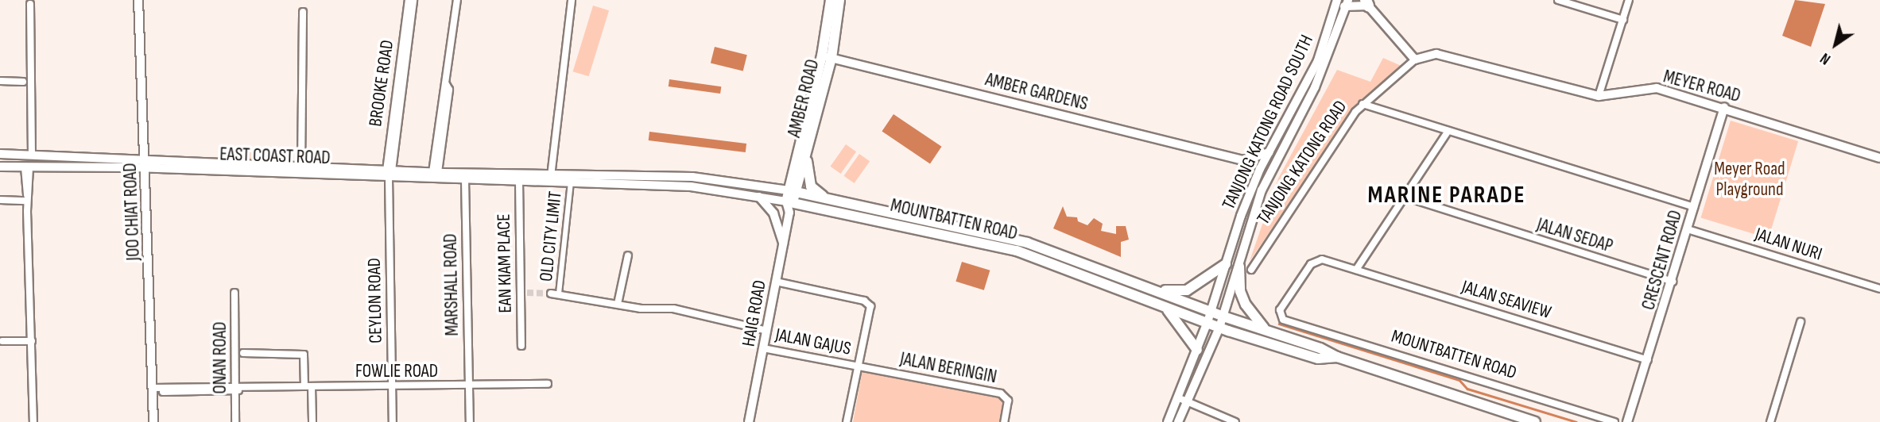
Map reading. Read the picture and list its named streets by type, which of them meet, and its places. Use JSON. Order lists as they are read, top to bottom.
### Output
{
  "streets": {
    "main road": [
      "AMBER ROAD",
      "TANJONG KATONG ROAD SOUTH",
      "EAST COAST ROAD",
      "MOUNTBATTEN ROAD"
    ],
    "street": [
      "BROOKE ROAD",
      "MEYER ROAD",
      "AMBER GARDENS",
      "TANJONG KATONG ROAD",
      "JOO CHIAT ROAD",
      "JALAN SEDAP",
      "OLD CITY LIMIT",
      "JALAN NURI",
      "CRESCENT ROAD",
      "EAN KIAM PLACE",
      "MARSHALL ROAD",
      "JALAN SEAVIEW",
      "CEYLON ROAD",
      "HAIG ROAD",
      "JALAN GAJUS",
      "ONAN ROAD",
      "JALAN BERINGIN",
      "FOWLIE ROAD"
    ]
  },
  "crossings": [
    ["BROOKE ROAD", "EAST COAST ROAD"],
    ["BROOKE ROAD", "CEYLON ROAD"],
    ["MEYER ROAD", "TANJONG KATONG ROAD"],
    ["MEYER ROAD", "CRESCENT ROAD"],
    ["AMBER GARDENS", "AMBER ROAD"],
    ["AMBER ROAD", "MOUNTBATTEN ROAD"],
    ["AMBER ROAD", "HAIG ROAD"],
    ["TANJONG KATONG ROAD SOUTH", "MOUNTBATTEN ROAD"],
    ["EAST COAST ROAD", "JOO CHIAT ROAD"],
    ["EAST COAST ROAD", "MOUNTBATTEN ROAD"],
    ["EAST COAST ROAD", "EAN KIAM PLACE"],
    ["EAST COAST ROAD", "MARSHALL ROAD"],
    ["EAST COAST ROAD", "CEYLON ROAD"],
    ["JOO CHIAT ROAD", "FOWLIE ROAD"],
    ["MOUNTBATTEN ROAD", "OLD CITY LIMIT"],
    ["MOUNTBATTEN ROAD", "JALAN SEAVIEW"],
    ["MOUNTBATTEN ROAD", "HAIG ROAD"],
    ["JALAN SEDAP", "CRESCENT ROAD"],
    ["JALAN NURI", "CRESCENT ROAD"],
    ["CRESCENT ROAD", "JALAN SEAVIEW"],
    ["MARSHALL ROAD", "FOWLIE ROAD"],
    ["CEYLON ROAD", "FOWLIE ROAD"],
    ["HAIG ROAD", "JALAN GAJUS"],
    ["JALAN GAJUS", "JALAN BERINGIN"],
    ["ONAN ROAD", "FOWLIE ROAD"]
  ],
  "districts": ["MARINE PARADE"],
  "parks": ["Meyer Road Playground"],
  "north": "bottom left"
}
